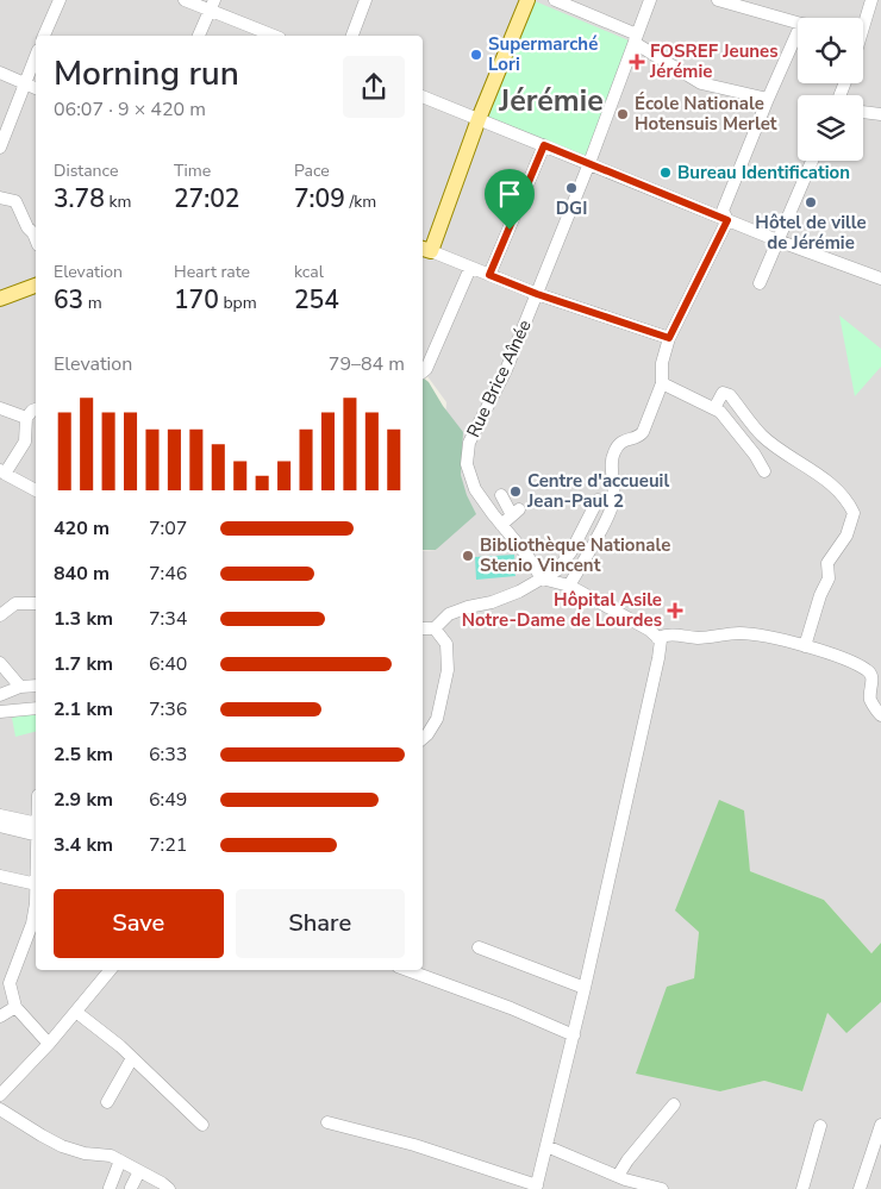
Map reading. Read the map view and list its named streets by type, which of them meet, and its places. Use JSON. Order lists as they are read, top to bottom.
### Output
{
  "streets": {
    "street": ["Rue Brice Aînée"]
  },
  "districts": ["Jérémie"],
  "places": {
    "other": [
      "Supermarché Lori",
      "École Nationale Hotensuis Merlet",
      "Bureau Identification",
      "DGI",
      "Hôtel de ville de Jérémie",
      "Centre d'accueuil Jean-Paul 2",
      "Bibliothèque Nationale Stenio Vincent"
    ],
    "health": ["FOSREF Jeunes Jérémie", "Hôpital Asile Notre-Dame de Lourdes"]
  },
  "page": {
    "heading": ["Morning run", "06:07 · 9 × 420 m"],
    "stats": [
      ["Distance", "3.78 km"],
      ["Time", "27:02"],
      ["Pace", "7:09 /km"],
      ["Elevation", "63 m"],
      ["Heart rate", "170 bpm"],
      ["kcal", "254"]
    ],
    "chart": ["Elevation", "79–84 m"],
    "list": [
      {
        "name": "420 m",
        "note": "7:07"
      },
      {
        "name": "840 m",
        "note": "7:46"
      },
      {
        "name": "1.3 km",
        "note": "7:34"
      },
      {
        "name": "1.7 km",
        "note": "6:40"
      },
      {
        "name": "2.1 km",
        "note": "7:36"
      },
      {
        "name": "2.5 km",
        "note": "6:33"
      },
      {
        "name": "2.9 km",
        "note": "6:49"
      },
      {
        "name": "3.4 km",
        "note": "7:21"
      }
    ],
    "buttons": ["Save", "Share"]
  }
}
